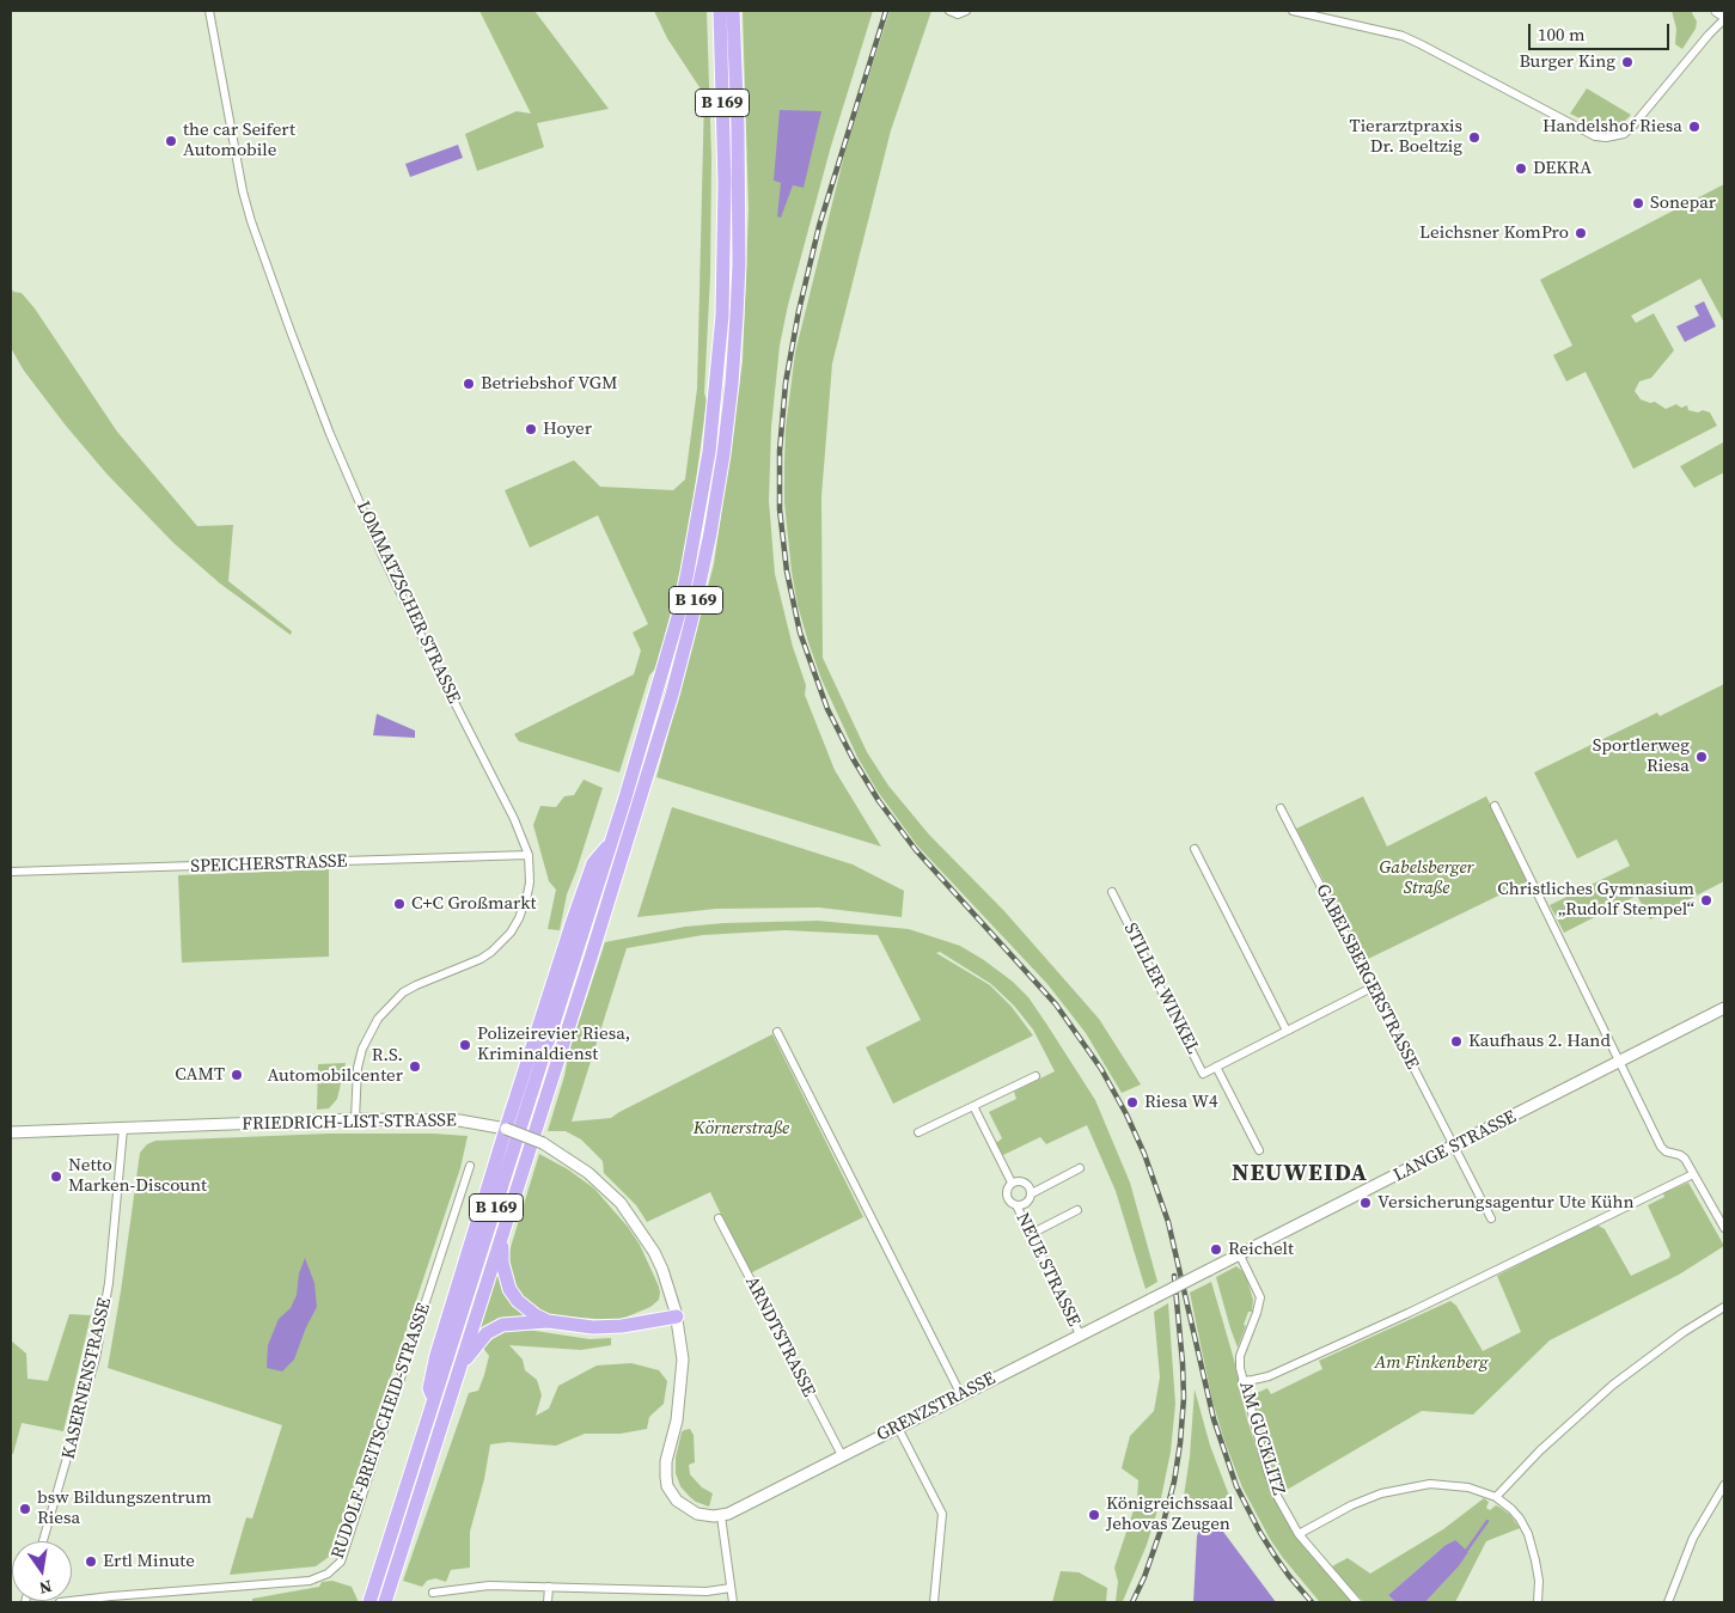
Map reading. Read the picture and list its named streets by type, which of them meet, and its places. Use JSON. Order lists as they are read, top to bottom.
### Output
{
  "streets": {
    "highway": ["B 169"],
    "street": [
      "LOMMATZSCHER STRASSE",
      "SPEICHERSTRASSE",
      "GABELSBERGERSTRASSE",
      "STILLER WINKEL",
      "FRIEDRICH-LIST-STRASSE",
      "LANGE STRASSE",
      "NEUE STRASSE",
      "ARNDTSTRASSE",
      "KASERNENSTRASSE",
      "GRENZSTRASSE",
      "RUDOLF-BREITSCHEID-STRASSE",
      "AM GUCKLITZ"
    ]
  },
  "crossings": [
    ["LOMMATZSCHER STRASSE", "SPEICHERSTRASSE"],
    ["LOMMATZSCHER STRASSE", "FRIEDRICH-LIST-STRASSE"],
    ["GABELSBERGERSTRASSE", "STILLER WINKEL"],
    ["GABELSBERGERSTRASSE", "LANGE STRASSE"],
    ["FRIEDRICH-LIST-STRASSE", "KASERNENSTRASSE"],
    ["FRIEDRICH-LIST-STRASSE", "GRENZSTRASSE"],
    ["LANGE STRASSE", "GRENZSTRASSE"],
    ["LANGE STRASSE", "AM GUCKLITZ"],
    ["NEUE STRASSE", "GRENZSTRASSE"],
    ["ARNDTSTRASSE", "GRENZSTRASSE"]
  ],
  "districts": ["NEUWEIDA"],
  "parks": ["Gabelsberger Straße", "Körnerstraße", "Am Finkenberg"],
  "places": [
    "Burger King",
    "Handelshof Riesa",
    "Tierarztpraxis Dr. Boeltzig",
    "the car Seifert Automobile",
    "DEKRA",
    "Sonepar",
    "Leichsner KomPro",
    "Betriebshof VGM",
    "Hoyer",
    "Sportlerweg Riesa",
    "Christliches Gymnasium „Rudolf Stempel“",
    "C+C Großmarkt",
    "Kaufhaus 2. Hand",
    "Polizeirevier Riesa, Kriminaldienst",
    "R.S. Automobilcenter",
    "CAMT",
    "Riesa W4",
    "Netto Marken-Discount",
    "Versicherungsagentur Ute Kühn",
    "Reichelt",
    "bsw Bildungszentrum Riesa",
    "Königreichssaal Jehovas Zeugen",
    "Ertl Minute"
  ],
  "scale_bar": "100 m",
  "north": "bottom"
}
